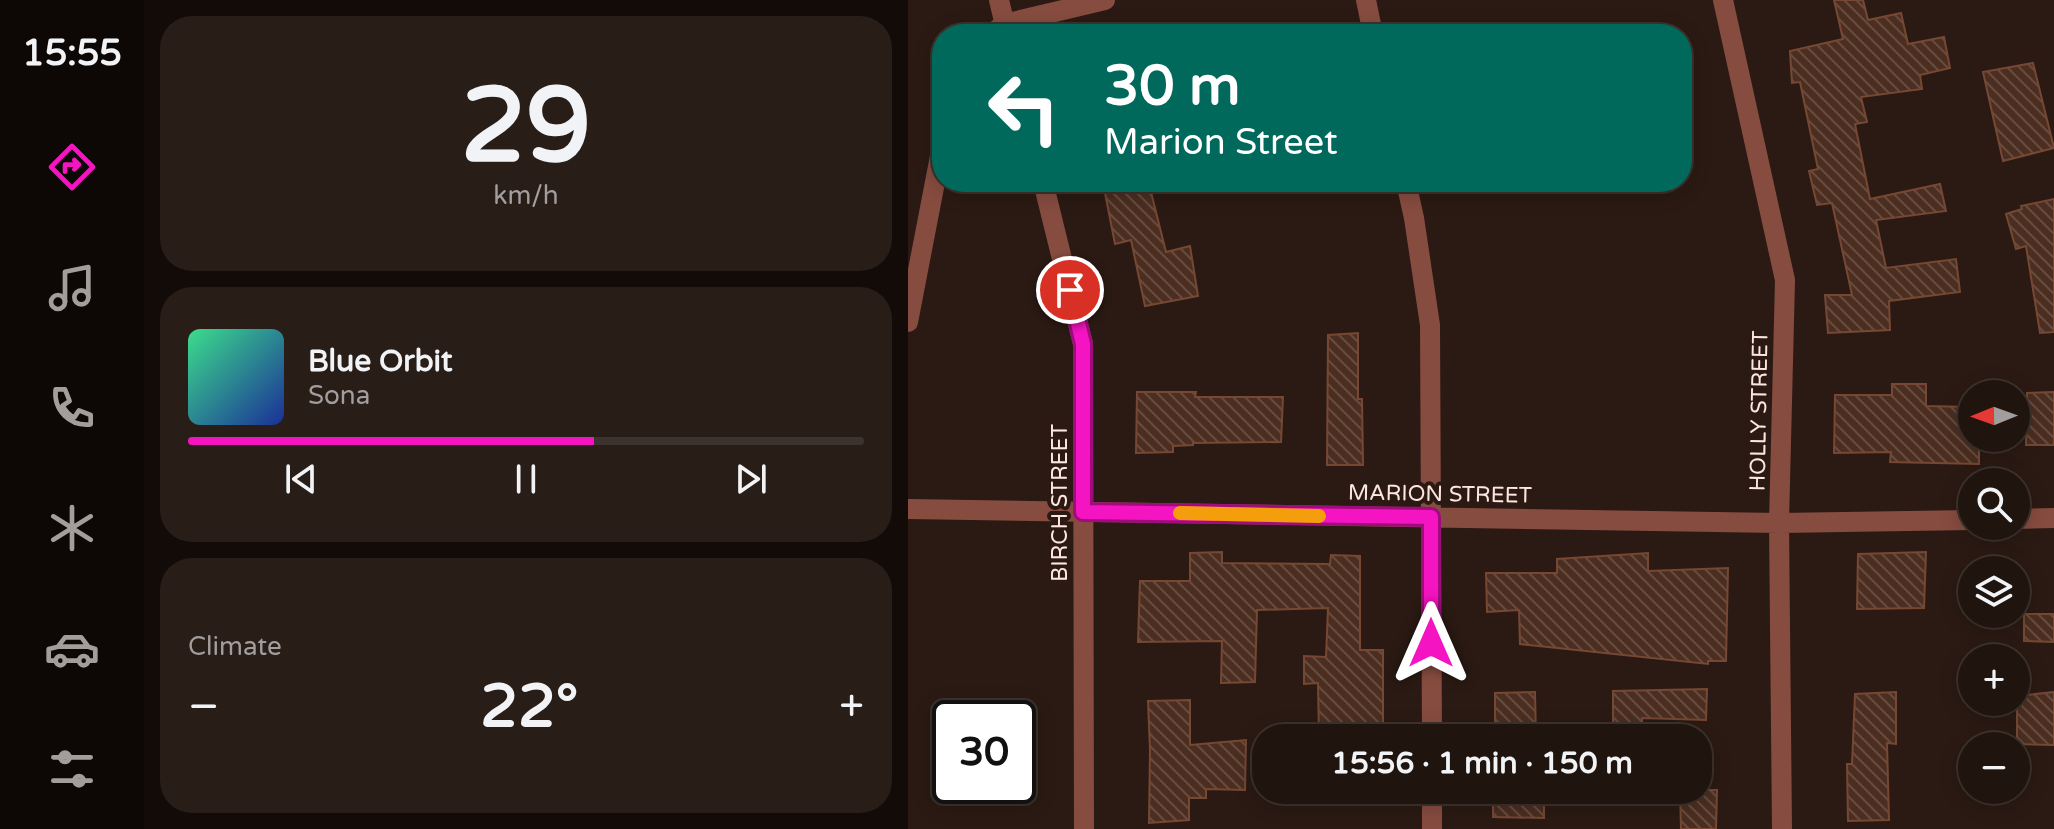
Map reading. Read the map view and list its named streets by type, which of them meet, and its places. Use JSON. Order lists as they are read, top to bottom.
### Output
{
  "streets": {
    "street": ["HOLLY STREET", "MARION STREET", "BIRCH STREET"]
  },
  "crossings": [
    ["HOLLY STREET", "MARION STREET"],
    ["MARION STREET", "BIRCH STREET"]
  ],
  "north": "left",
  "page": {
    "tabs": "15:55",
    "tile": [
      ["29", "km/h"],
      "Climate"
    ],
    "turn": ["30 m", "Marion Street"],
    "song": ["Blue Orbit", "Sona"],
    "map_buttons": ["+", "−"],
    "heat": ["−", "22°", "+"],
    "limit": "30",
    "trip": "15:56 · 1 min · 150 m"
  }
}
